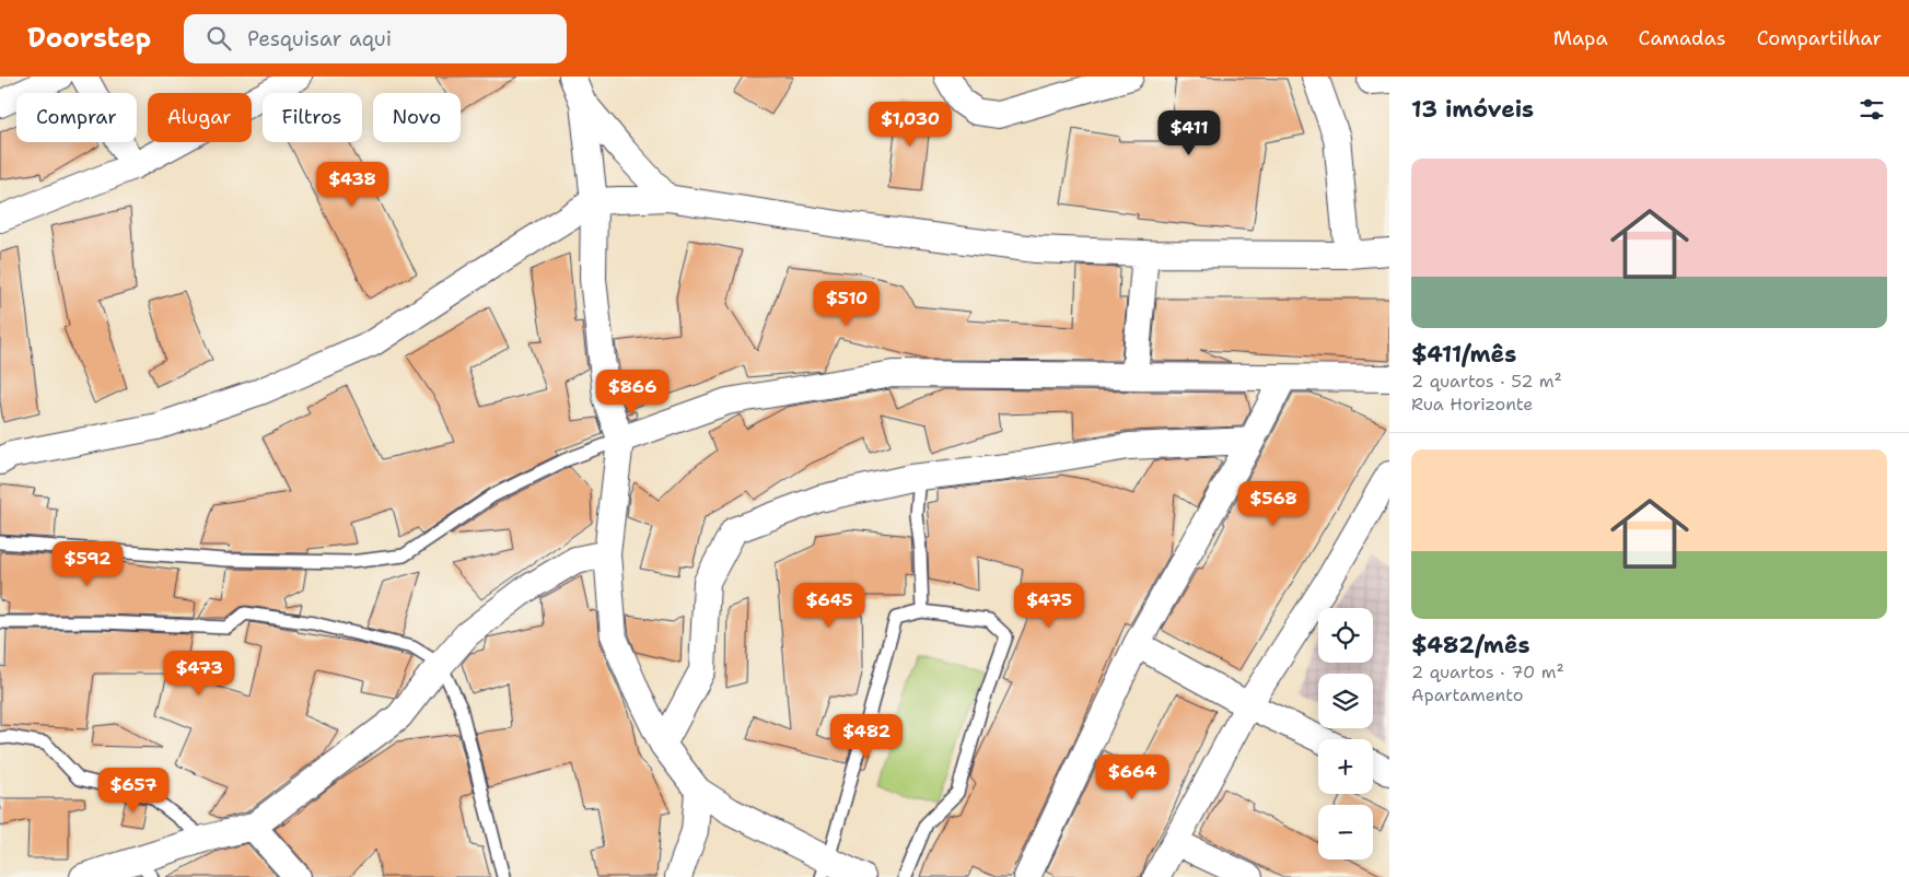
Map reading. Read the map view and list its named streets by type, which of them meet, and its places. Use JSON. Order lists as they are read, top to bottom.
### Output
{
  "page": {
    "header": "Doorstep",
    "search": "Pesquisar aqui",
    "nav": ["Mapa", "Camadas", "Compartilhar"],
    "heading": "13 imóveis",
    "chip": [
      "Comprar",
      "Alugar",
      "Filtros",
      "Novo"
    ],
    "price": [
      "$1,030",
      "$411",
      "$438",
      "$510",
      "$866",
      "$568",
      "$592",
      "$645",
      "$475",
      "$473",
      "$482",
      "$664",
      "$657"
    ],
    "list": [
      {
        "name": "$411/mês",
        "note": "2 quartos · 52 m² · Rua Horizonte"
      },
      {
        "name": "$482/mês",
        "note": "2 quartos · 70 m² · Apartamento"
      }
    ],
    "map_buttons": ["+", "−"]
  }
}
